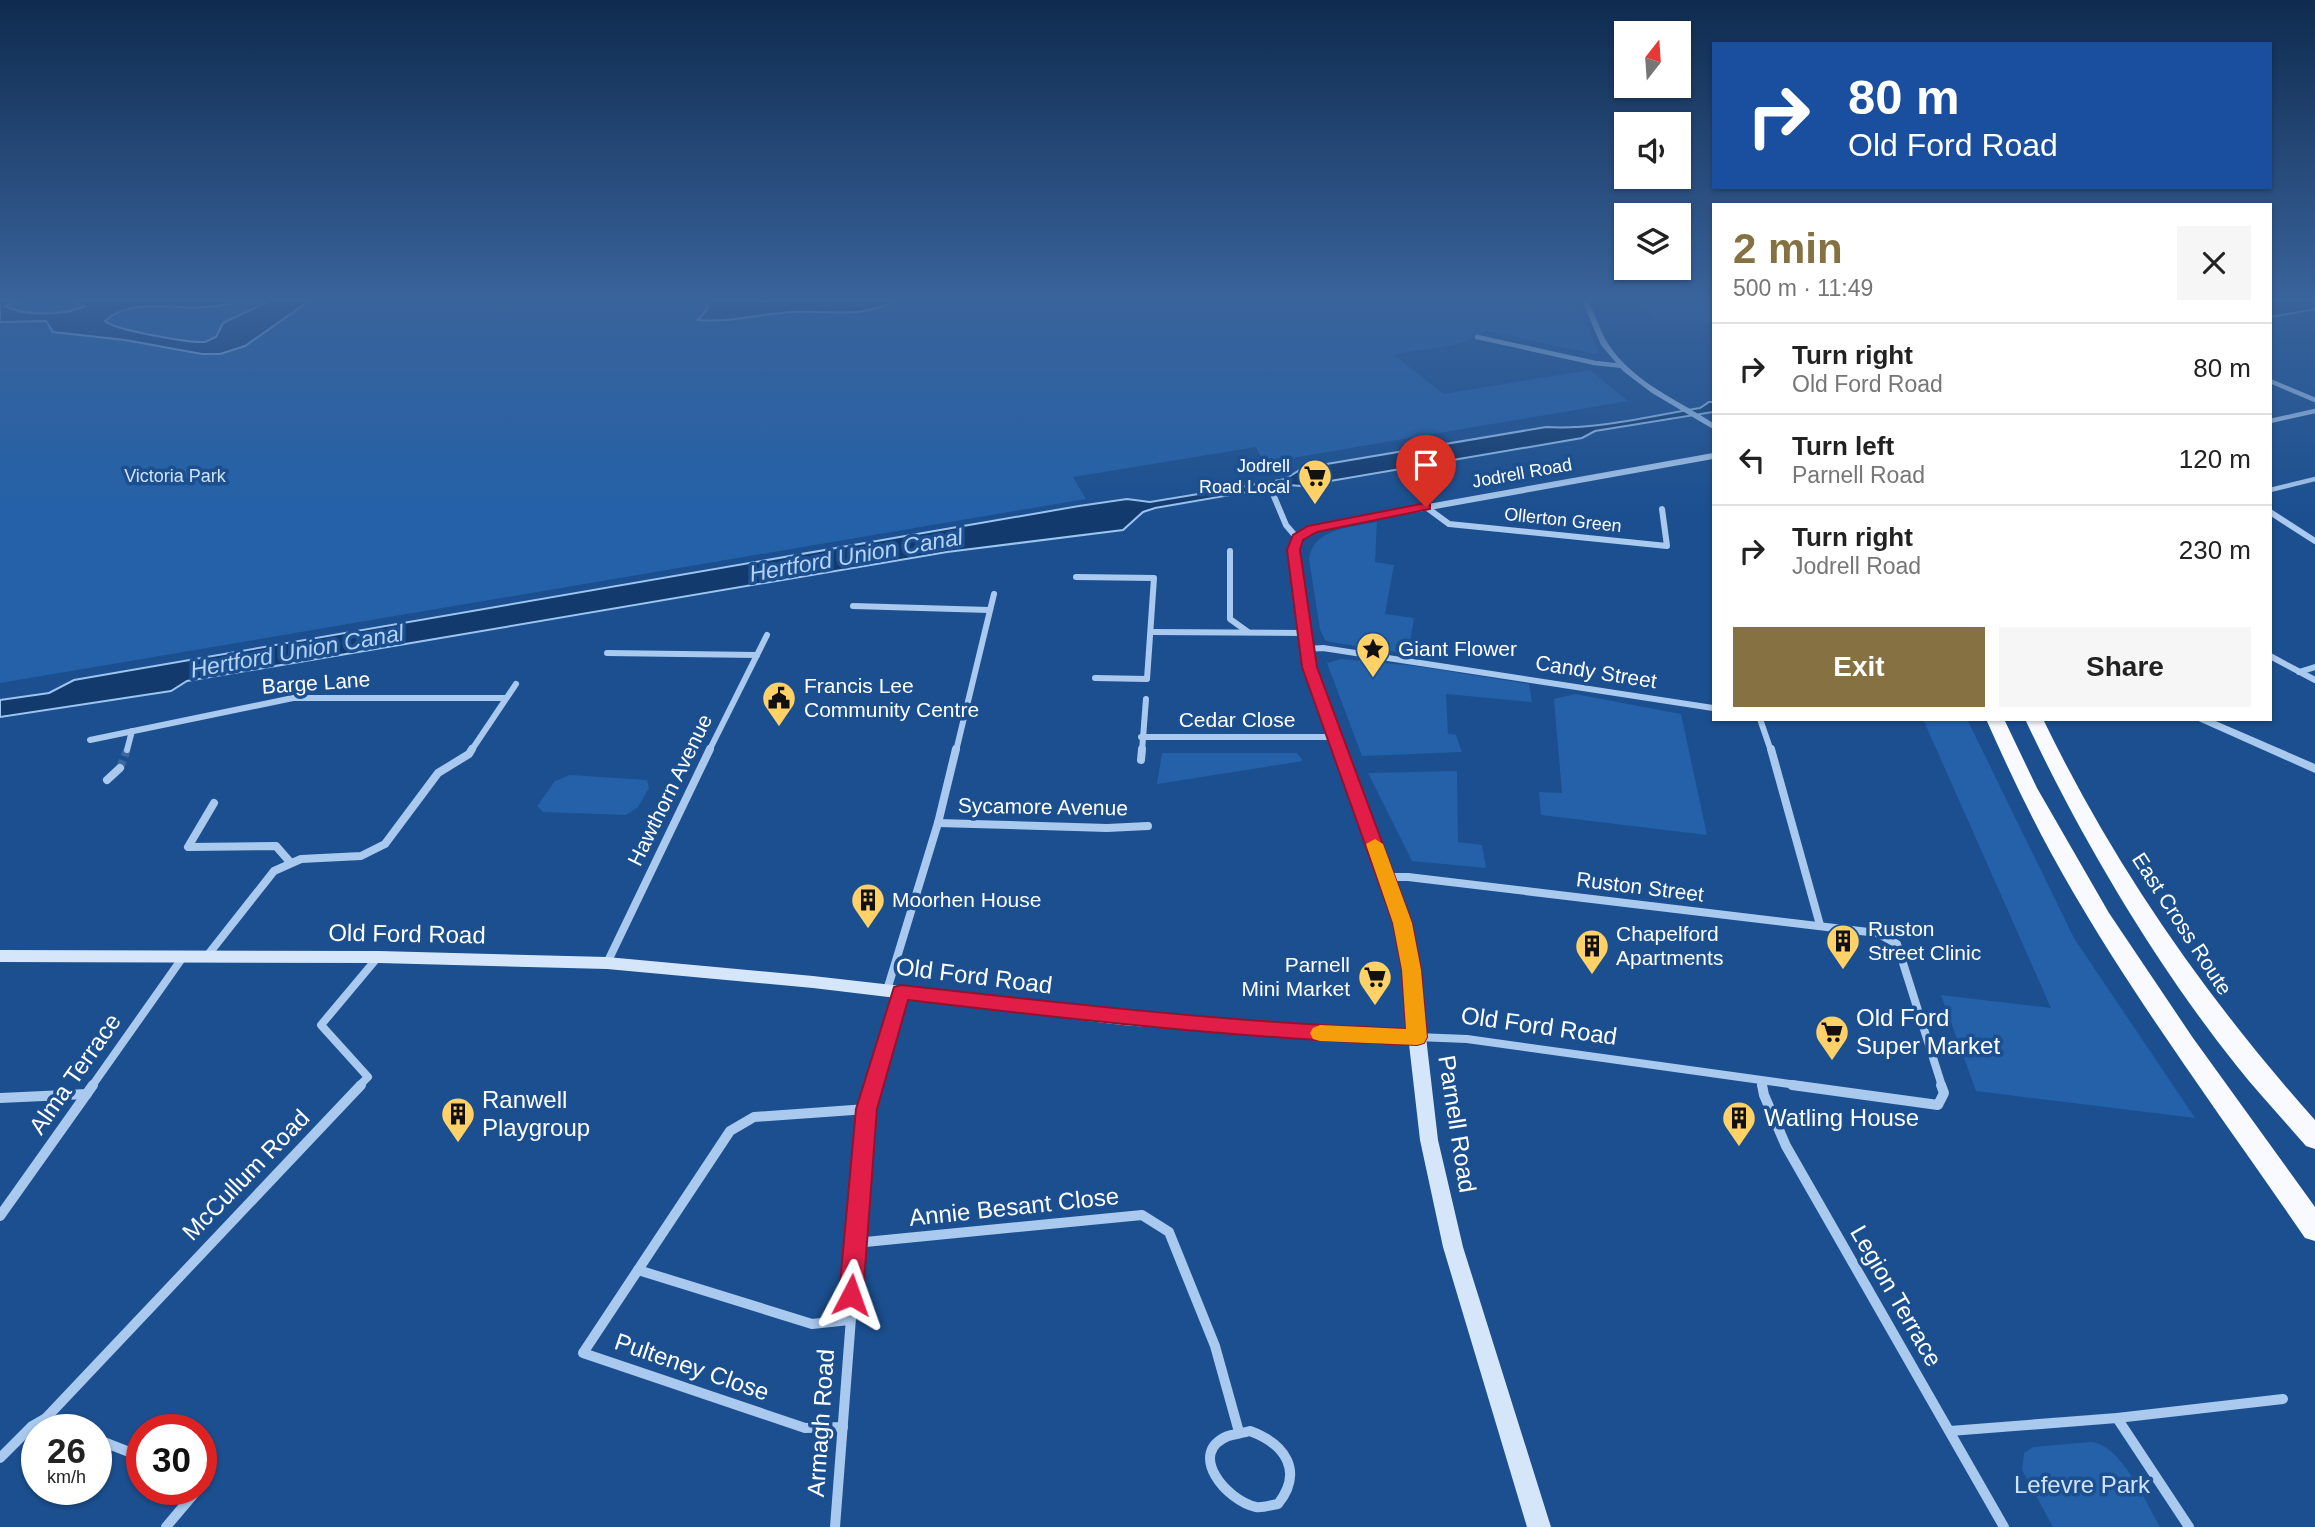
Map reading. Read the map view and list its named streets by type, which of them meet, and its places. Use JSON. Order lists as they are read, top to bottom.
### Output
{
  "streets": {
    "highway": ["East Cross Route"],
    "main road": ["Old Ford Road", "Parnell Road"],
    "street": [
      "Jodrell Road",
      "Ollerton Green",
      "Candy Street",
      "Barge Lane",
      "Cedar Close",
      "Hawthorn Avenue",
      "Sycamore Avenue",
      "Ruston Street",
      "Alma Terrace",
      "McCullum Road",
      "Annie Besant Close",
      "Legion Terrace",
      "Pulteney Close",
      "Armagh Road"
    ]
  },
  "crossings": [
    ["Jodrell Road", "Ollerton Green"],
    ["Jodrell Road", "Parnell Road"],
    ["Candy Street", "Parnell Road"],
    ["Cedar Close", "Parnell Road"],
    ["Hawthorn Avenue", "Old Ford Road"],
    ["Sycamore Avenue", "Old Ford Road"],
    ["Sycamore Avenue", "Armagh Road"],
    ["Ruston Street", "Old Ford Road"],
    ["Ruston Street", "Parnell Road"],
    ["Old Ford Road", "Alma Terrace"],
    ["Old Ford Road", "Parnell Road"],
    ["Old Ford Road", "McCullum Road"],
    ["Old Ford Road", "Legion Terrace"],
    ["Old Ford Road", "Armagh Road"],
    ["Annie Besant Close", "Armagh Road"],
    ["Pulteney Close", "Armagh Road"]
  ],
  "water": ["Hertford Union Canal"],
  "parks": ["Victoria Park", "Lefevre Park"],
  "places": {
    "supermarket": ["Jodrell Road Local", "Parnell Mini Market", "Old Ford Super Market"],
    "place": ["Giant Flower"],
    "public building": ["Francis Lee Community Centre"],
    "building": [
      "Moorhen House",
      "Ruston Street Clinic",
      "Chapelford Apartments",
      "Ranwell Playgroup",
      "Watling House"
    ]
  },
  "north": "top",
  "page": {
    "turn": ["80 m", "Old Ford Road"],
    "heading": ["2 min", "500 m · 11:49"],
    "list": [
      {
        "name": "Turn right",
        "note": "Old Ford Road",
        "value": "80 m"
      },
      {
        "name": "Turn left",
        "note": "Parnell Road",
        "value": "120 m"
      },
      {
        "name": "Turn right",
        "note": "Jodrell Road",
        "value": "230 m"
      }
    ],
    "buttons": ["Exit", "Share"],
    "speed": "26 km/h",
    "limit": "30"
  }
}
